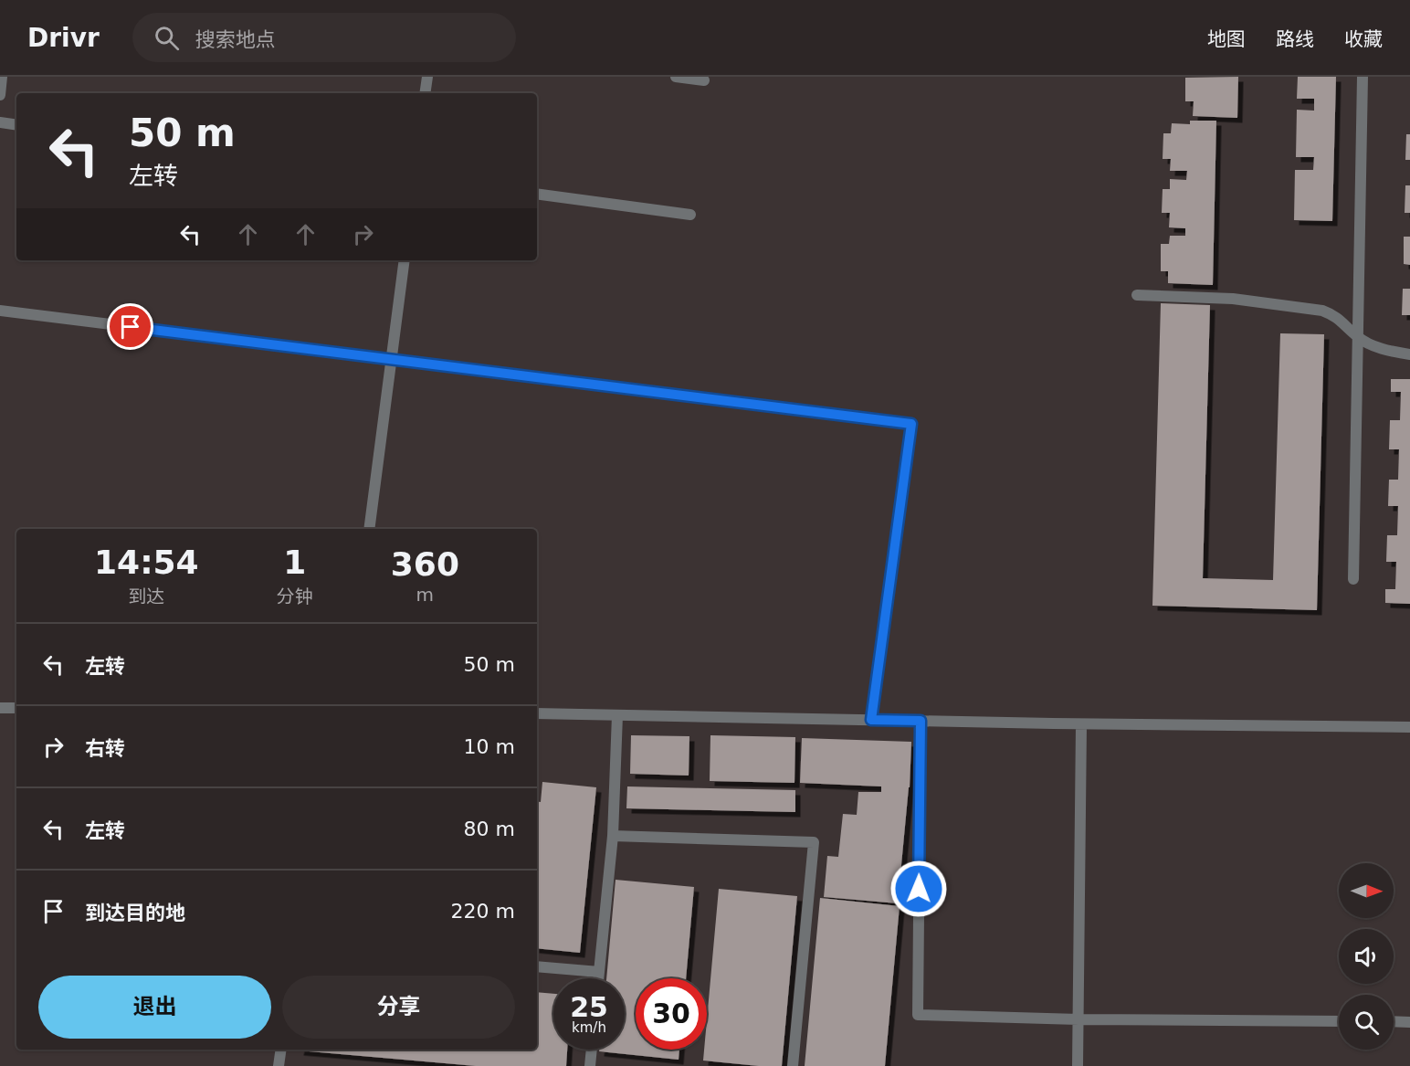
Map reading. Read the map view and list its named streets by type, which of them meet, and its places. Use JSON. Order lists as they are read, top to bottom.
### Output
{
  "north": "right",
  "page": {
    "header": "Drivr",
    "search": "搜索地点",
    "nav": ["地图", "路线", "收藏"],
    "turn": ["50 m", "左转"],
    "eta": [
      "14:54",
      "到达",
      "1",
      "分钟",
      "360",
      "m"
    ],
    "list": [
      {
        "name": "左转",
        "value": "50 m"
      },
      {
        "name": "右转",
        "value": "10 m"
      },
      {
        "name": "左转",
        "value": "80 m"
      },
      {
        "name": "到达目的地",
        "value": "220 m"
      }
    ],
    "buttons": ["退出", "分享"],
    "speed": "25 km/h",
    "limit": "30"
  }
}
